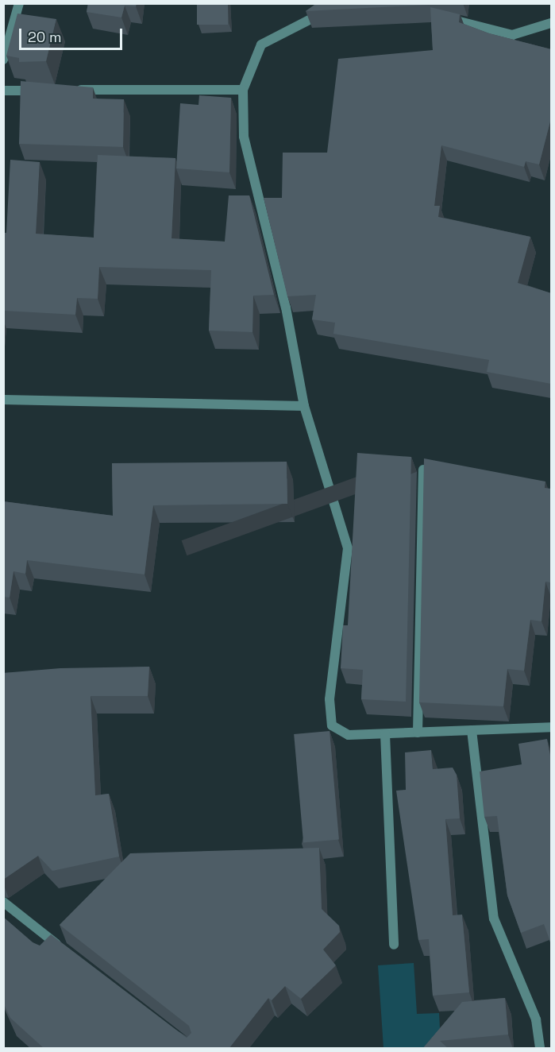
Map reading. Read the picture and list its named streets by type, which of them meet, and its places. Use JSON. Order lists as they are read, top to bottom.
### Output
{
  "scale_bar": "20 m"
}
